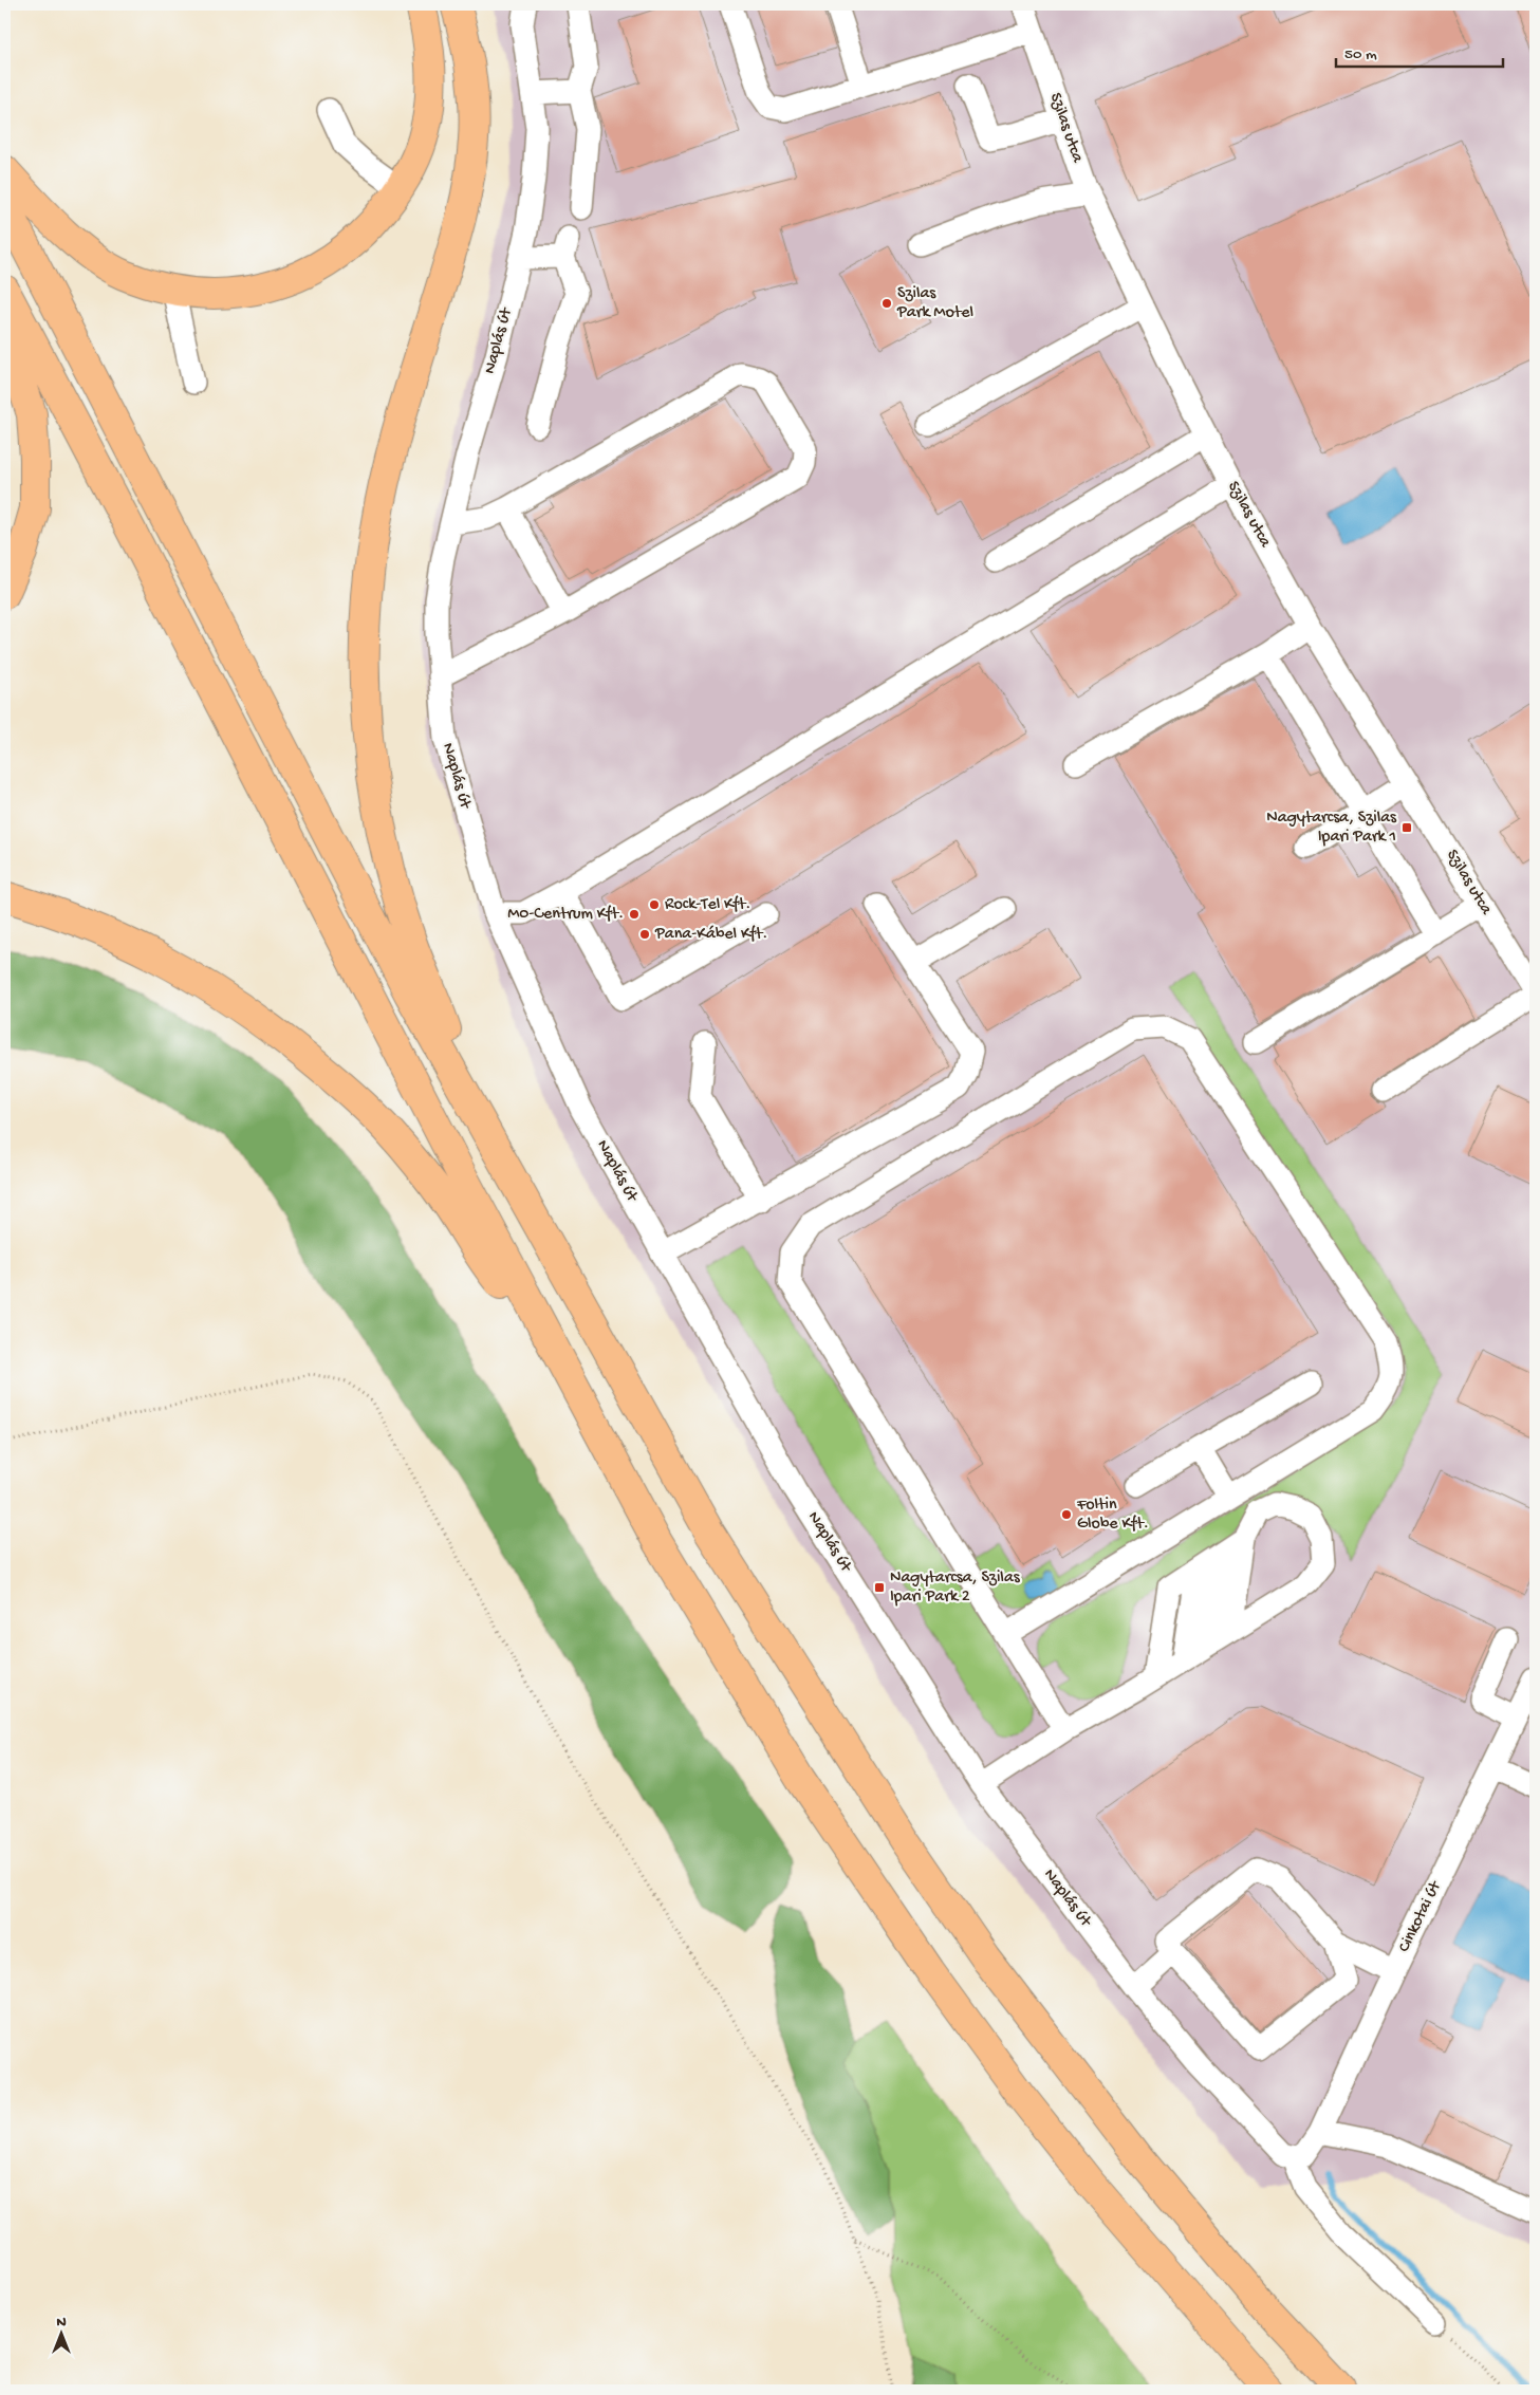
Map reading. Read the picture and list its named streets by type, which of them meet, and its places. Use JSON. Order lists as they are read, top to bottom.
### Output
{
  "streets": {
    "street": ["Szilas utca", "Naplás út", "Cinkotai út"]
  },
  "crossings": [
    ["Naplás út", "Cinkotai út"]
  ],
  "places": {
    "other": [
      "Szilas Park Motel",
      "Rock-Tel Kft.",
      "M0-Centrum Kft.",
      "Pana-Kábel Kft.",
      "Foltin Globe Kft."
    ],
    "transit": ["Nagytarcsa, Szilas Ipari Park 1", "Nagytarcsa, Szilas Ipari Park 2"]
  },
  "scale_bar": "50 m",
  "north": "top"
}
